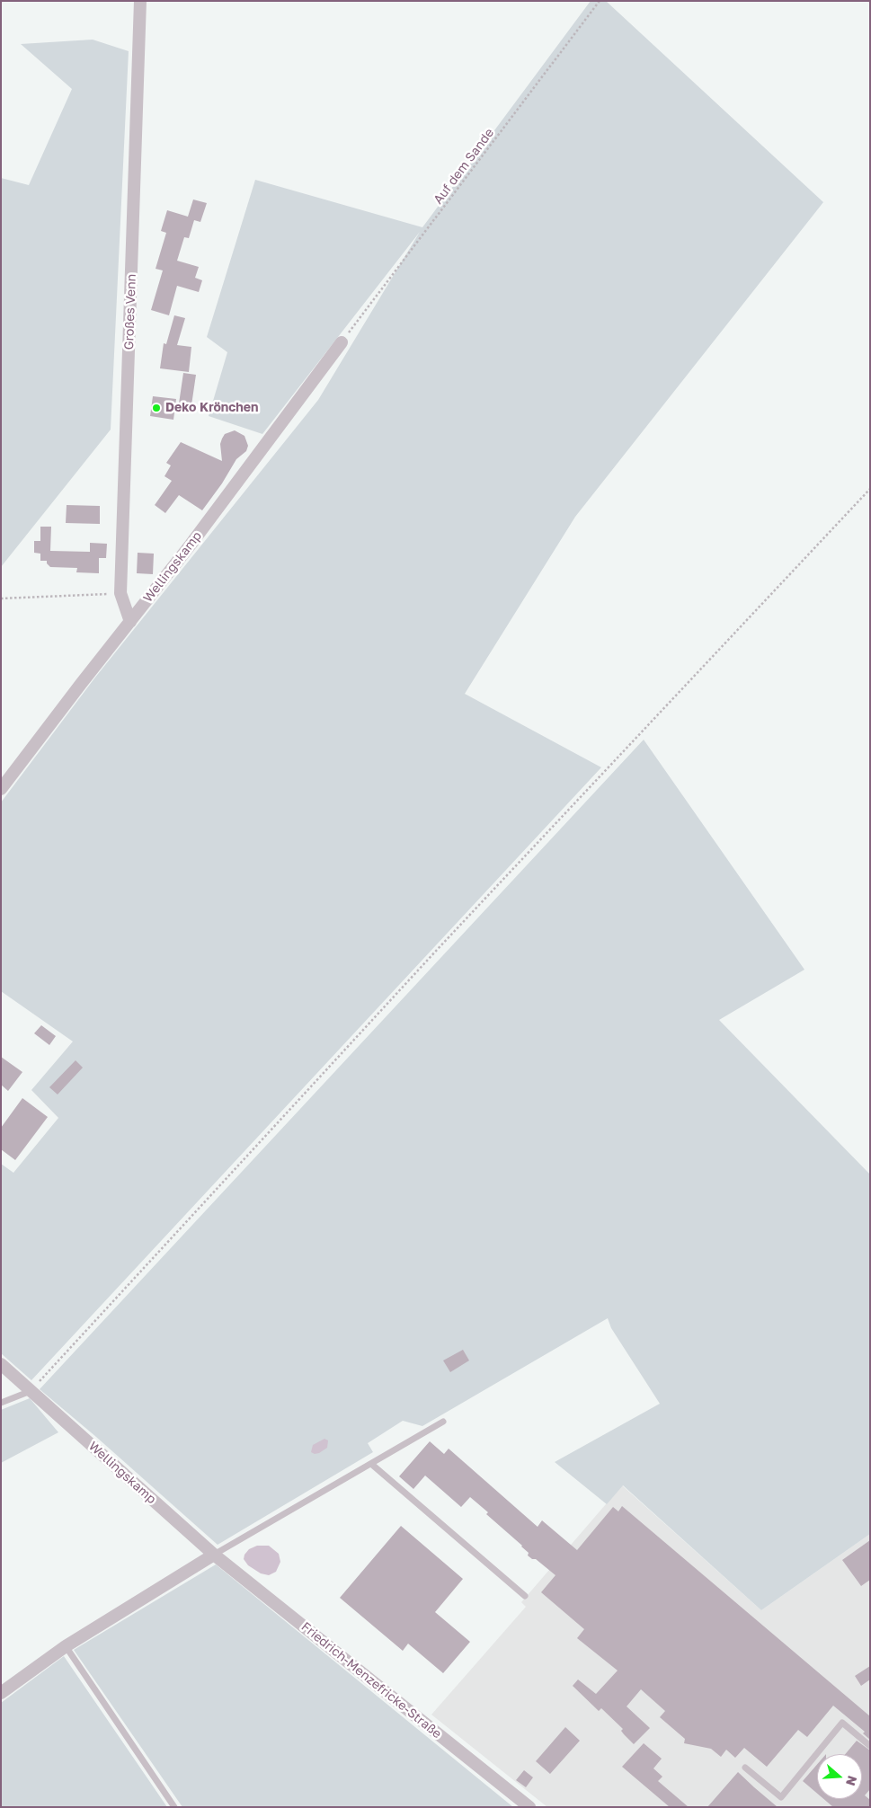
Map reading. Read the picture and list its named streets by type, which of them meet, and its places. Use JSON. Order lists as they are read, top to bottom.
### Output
{
  "streets": {
    "street": ["Großes Venn", "Wellingskamp", "Friedrich-Menzefricke-Straße"],
    "path": ["Auf dem Sande"]
  },
  "crossings": [
    ["Auf dem Sande", "Wellingskamp"],
    ["Großes Venn", "Wellingskamp"],
    ["Wellingskamp", "Friedrich-Menzefricke-Straße"]
  ],
  "places": ["Deko Krönchen"],
  "north": "right"
}
